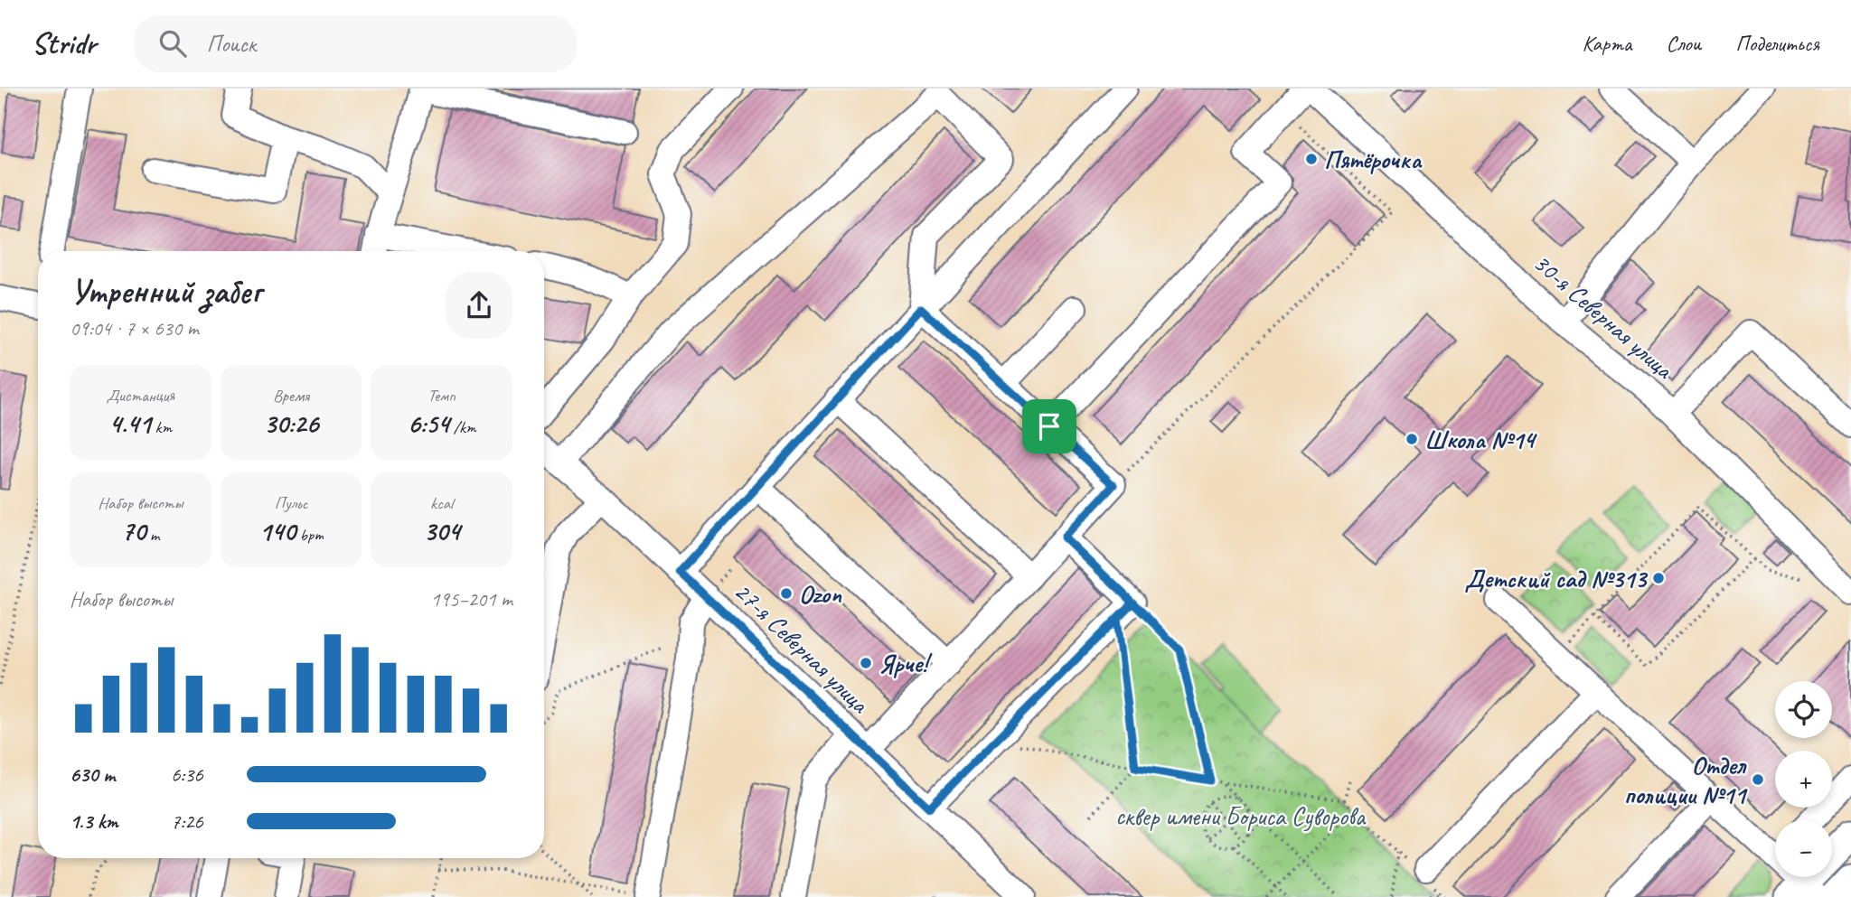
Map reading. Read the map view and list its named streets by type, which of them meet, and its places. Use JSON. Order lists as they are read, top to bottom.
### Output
{
  "streets": {
    "street": ["30-я Северная улица", "27-я Северная улица"]
  },
  "parks": ["сквер имени Бориса Суворова"],
  "places": [
    "Пятёрочка",
    "Школа №14",
    "Детский сад №313",
    "Ozon",
    "Ярче!",
    "Отдел полиции №11"
  ],
  "page": {
    "header": "Stridr",
    "search": "Поиск",
    "nav": ["Карта", "Слои", "Поделиться"],
    "heading": ["Утренний забег", "09:04 · 7 × 630 m"],
    "stats": [
      ["Дистанция", "4.41 km"],
      ["Время", "30:26"],
      ["Темп", "6:54 /km"],
      ["Набор высоты", "70 m"],
      ["Пульс", "140 bpm"],
      ["kcal", "304"]
    ],
    "chart": ["Набор высоты", "195–201 m"],
    "map_buttons": ["+", "−"],
    "list": [
      {
        "name": "630 m",
        "note": "6:36"
      },
      {
        "name": "1.3 km",
        "note": "7:26"
      }
    ]
  }
}
